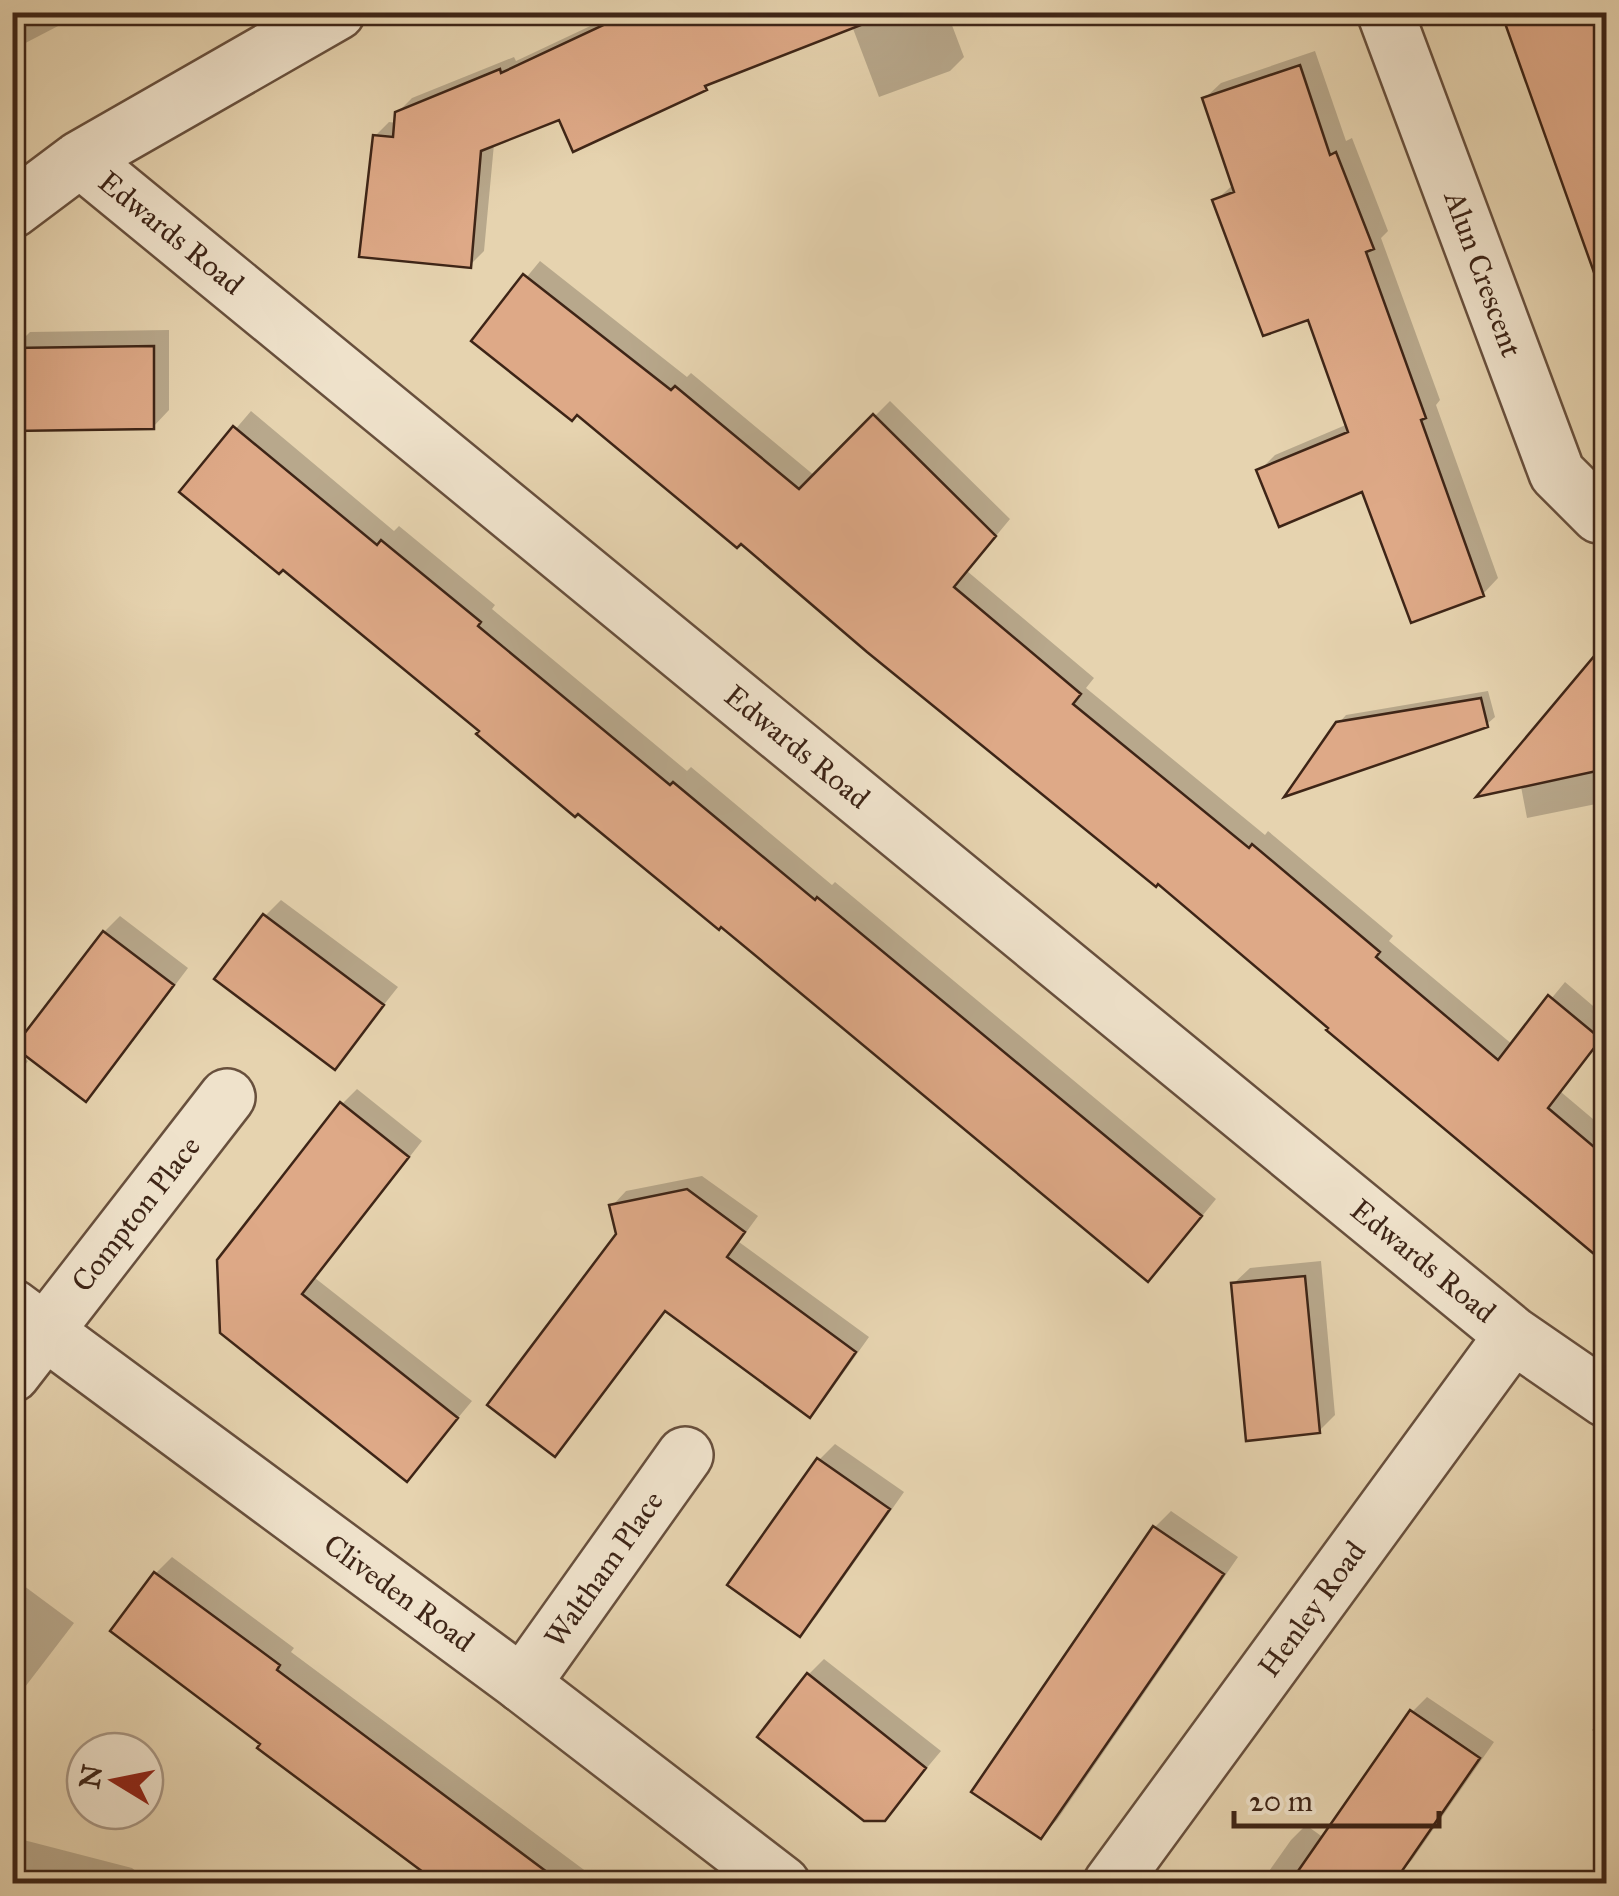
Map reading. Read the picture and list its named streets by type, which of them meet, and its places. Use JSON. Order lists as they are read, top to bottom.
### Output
{
  "streets": {
    "street": [
      "Edwards Road",
      "Alun Crescent",
      "Compton Place",
      "Waltham Place",
      "Cliveden Road",
      "Henley Road"
    ]
  },
  "crossings": [
    ["Edwards Road", "Henley Road"],
    ["Compton Place", "Cliveden Road"],
    ["Waltham Place", "Cliveden Road"]
  ],
  "scale_bar": "20 m",
  "north": "left"
}
